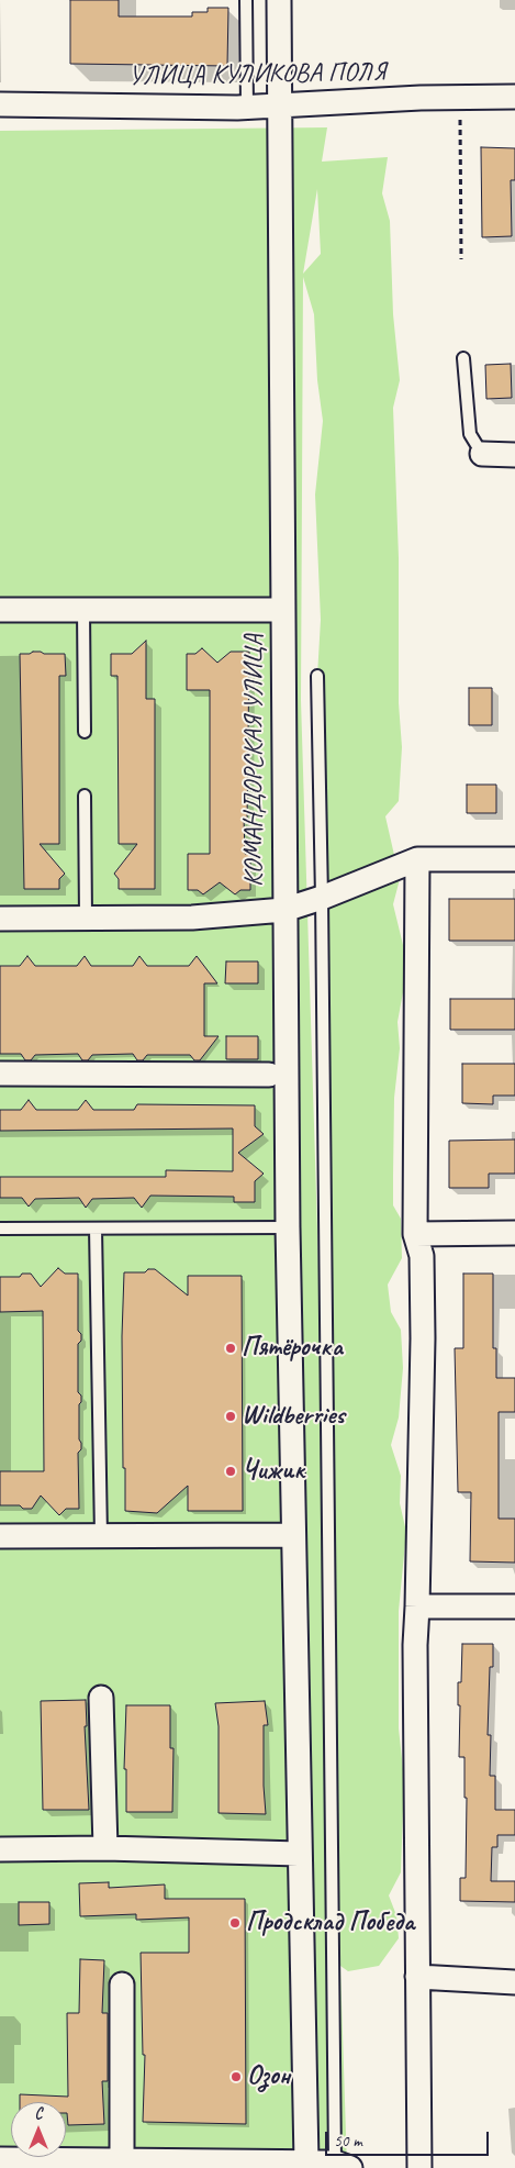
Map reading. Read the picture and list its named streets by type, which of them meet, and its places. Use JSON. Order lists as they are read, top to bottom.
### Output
{
  "streets": {
    "street": ["УЛИЦА КУЛИКОВА ПОЛЯ", "КОМАНДОРСКАЯ УЛИЦА"]
  },
  "crossings": [
    ["УЛИЦА КУЛИКОВА ПОЛЯ", "КОМАНДОРСКАЯ УЛИЦА"]
  ],
  "places": [
    "Пятёрочка",
    "Wildberries",
    "Чижик",
    "Продсклад Победа",
    "Озон"
  ],
  "scale_bar": "50 m",
  "north": "top"
}
